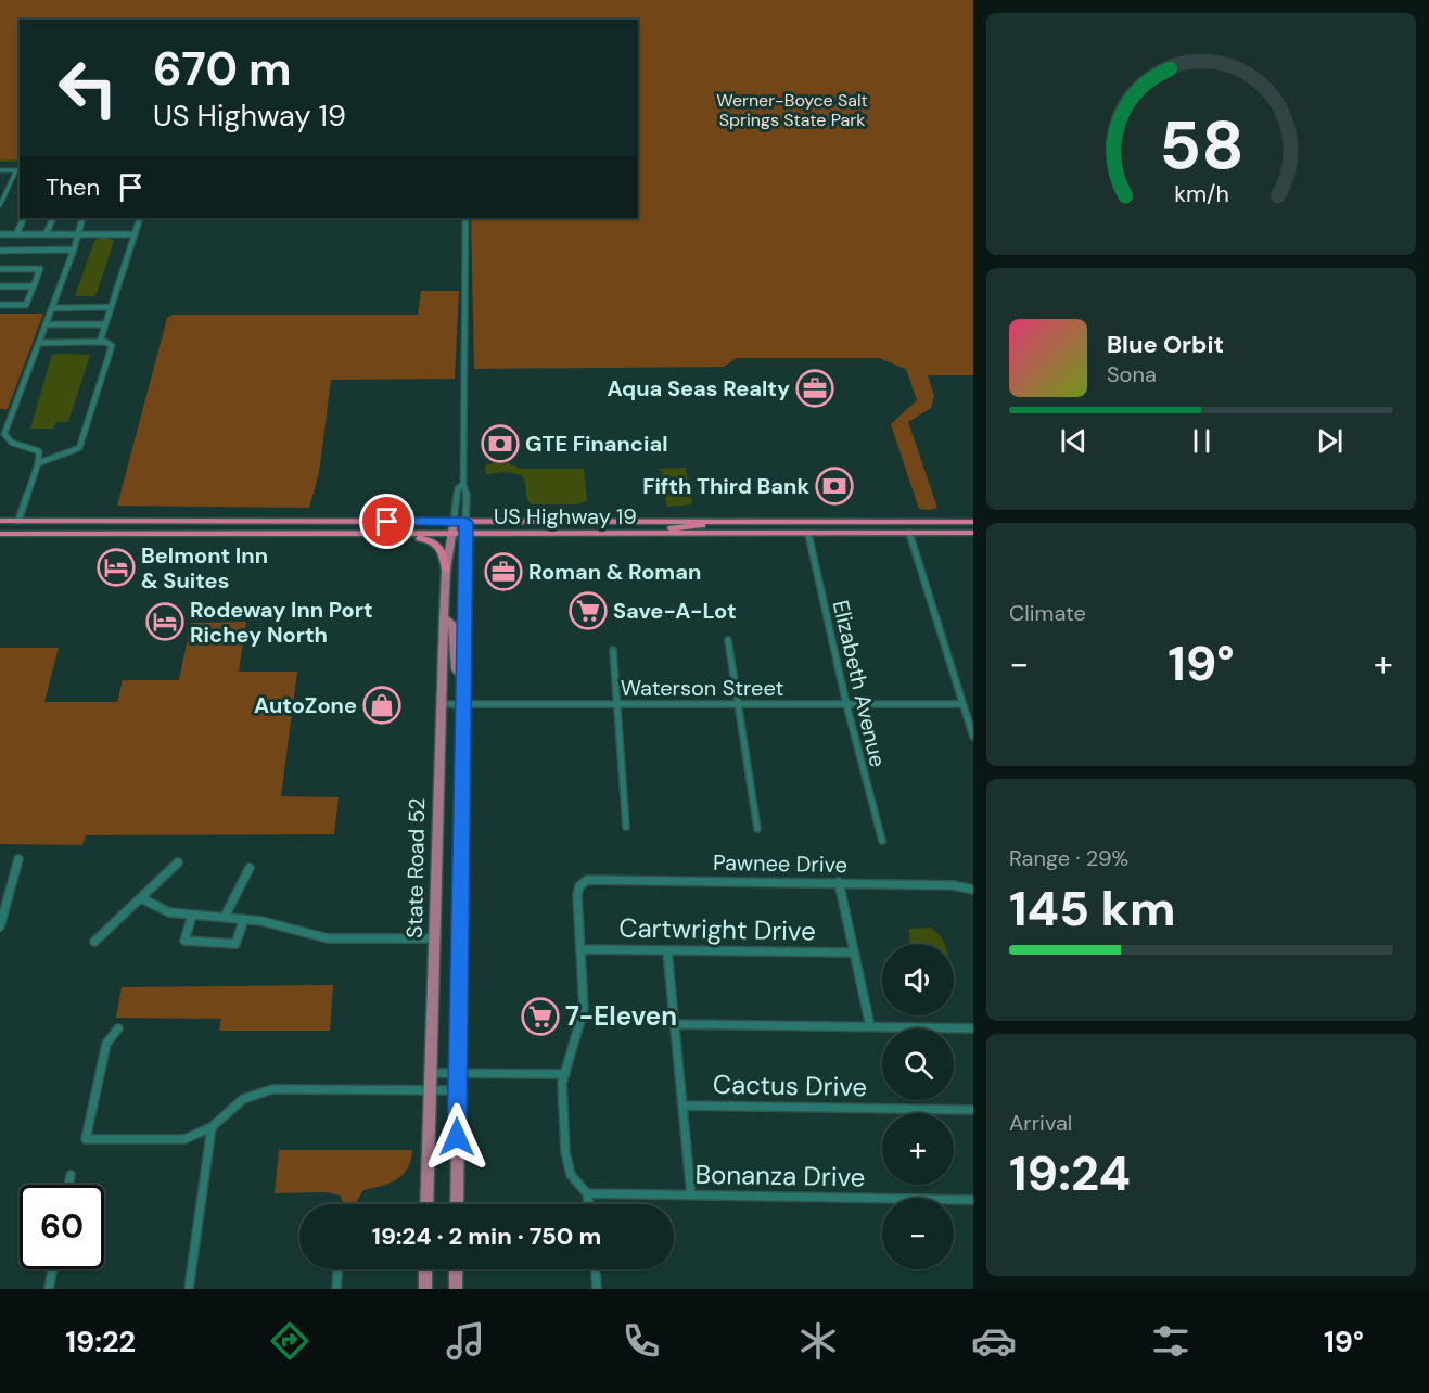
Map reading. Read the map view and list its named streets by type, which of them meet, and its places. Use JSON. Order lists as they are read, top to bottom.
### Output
{
  "streets": {
    "highway": ["US Highway 19"],
    "main road": ["State Road 52"],
    "street": [
      "Elizabeth Avenue",
      "Waterson Street",
      "Pawnee Drive",
      "Cartwright Drive",
      "Cactus Drive",
      "Bonanza Drive"
    ]
  },
  "crossings": [
    ["US Highway 19", "Elizabeth Avenue"],
    ["US Highway 19", "State Road 52"],
    ["Elizabeth Avenue", "Waterson Street"],
    ["Waterson Street", "State Road 52"],
    ["Pawnee Drive", "Cartwright Drive"]
  ],
  "parks": ["Werner-Boyce Salt Springs State Park"],
  "places": {
    "office": ["Aqua Seas Realty", "Roman & Roman"],
    "bank": ["GTE Financial", "Fifth Third Bank"],
    "hotel": ["Belmont Inn & Suites", "Rodeway Inn Port Richey North"],
    "supermarket": ["Save-A-Lot", "7-Eleven"],
    "shop": ["AutoZone"]
  },
  "page": {
    "turn": ["670 m", "US Highway 19"],
    "then": "Then",
    "song": ["Blue Orbit", "Sona"],
    "tile": [
      "Climate",
      ["Range · 29%", "145 km"],
      ["Arrival", "19:24"]
    ],
    "heat": ["−", "19°", "+"],
    "map_buttons": ["+", "−"],
    "limit": "60",
    "trip": "19:24 · 2 min · 750 m",
    "tabs": ["19:22", "19°"],
    "gauge": ["58", "km/h"]
  }
}
